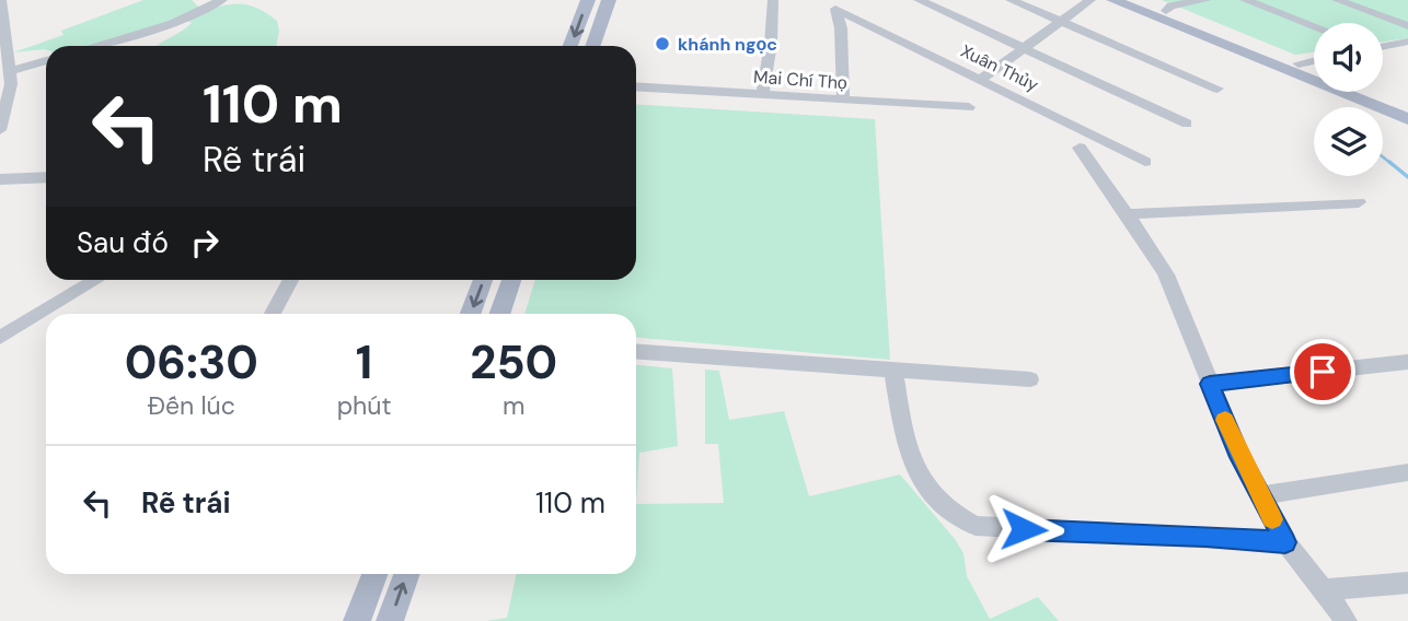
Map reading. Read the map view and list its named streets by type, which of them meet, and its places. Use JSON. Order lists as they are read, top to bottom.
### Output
{
  "streets": {
    "street": ["Xuân Thủy", "Mai Chí Thọ"]
  },
  "places": ["khánh ngọc"],
  "page": {
    "turn": ["110 m", "Rẽ trái"],
    "then": "Sau đó",
    "eta": [
      "06:30",
      "Đến lúc",
      "1",
      "phút",
      "250",
      "m"
    ],
    "list": [
      {
        "name": "Rẽ trái",
        "value": "110 m"
      }
    ]
  }
}
